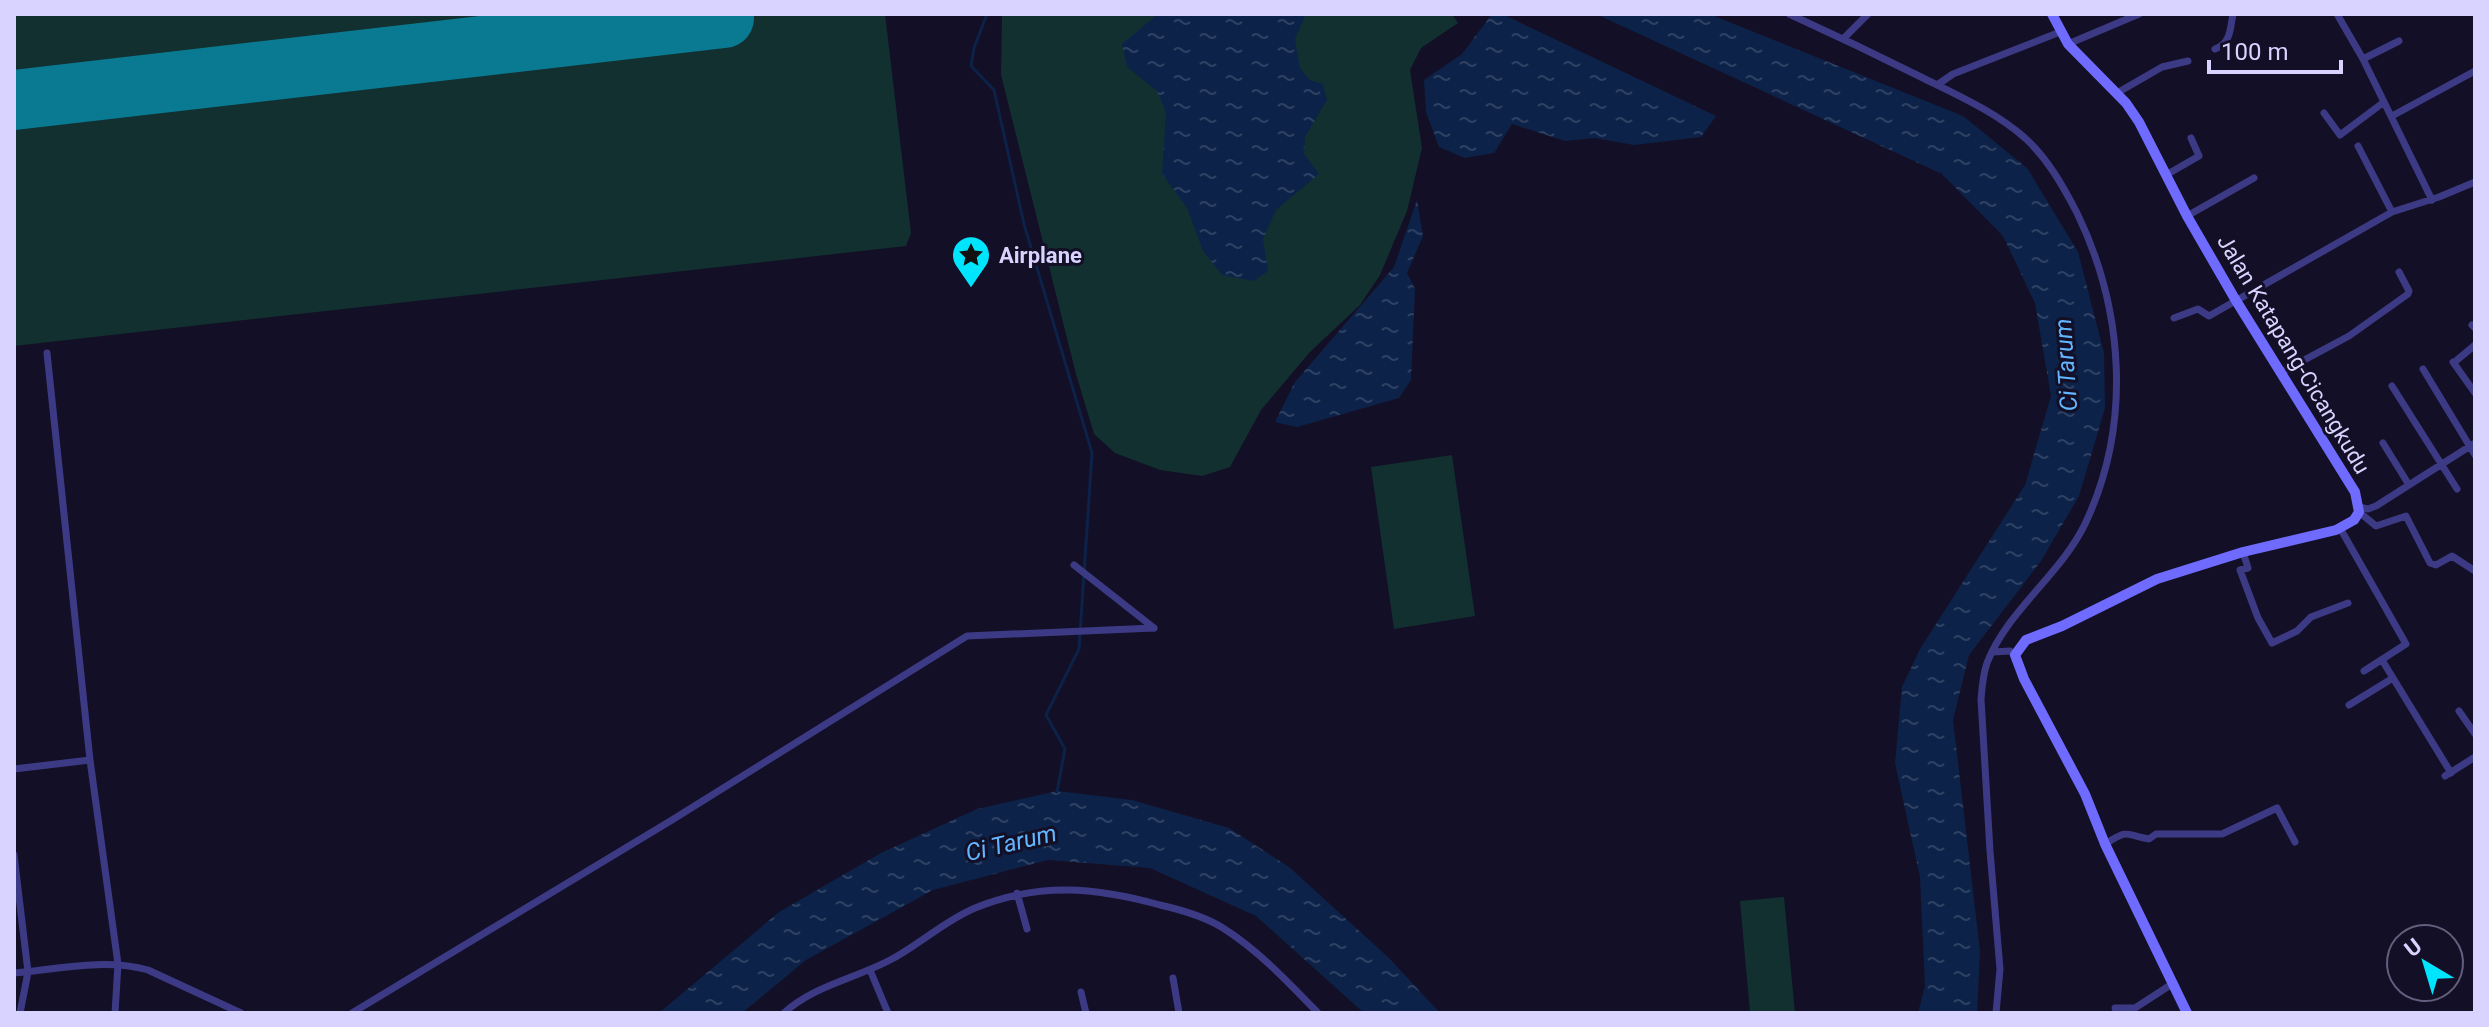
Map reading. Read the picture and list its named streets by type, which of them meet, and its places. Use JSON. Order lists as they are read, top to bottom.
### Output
{
  "streets": {
    "street": ["Jalan Katapang-Cicangkudu"]
  },
  "water": ["Ci Tarum"],
  "places": {
    "place": ["Airplane"]
  },
  "scale_bar": "100 m",
  "north": "top left"
}
